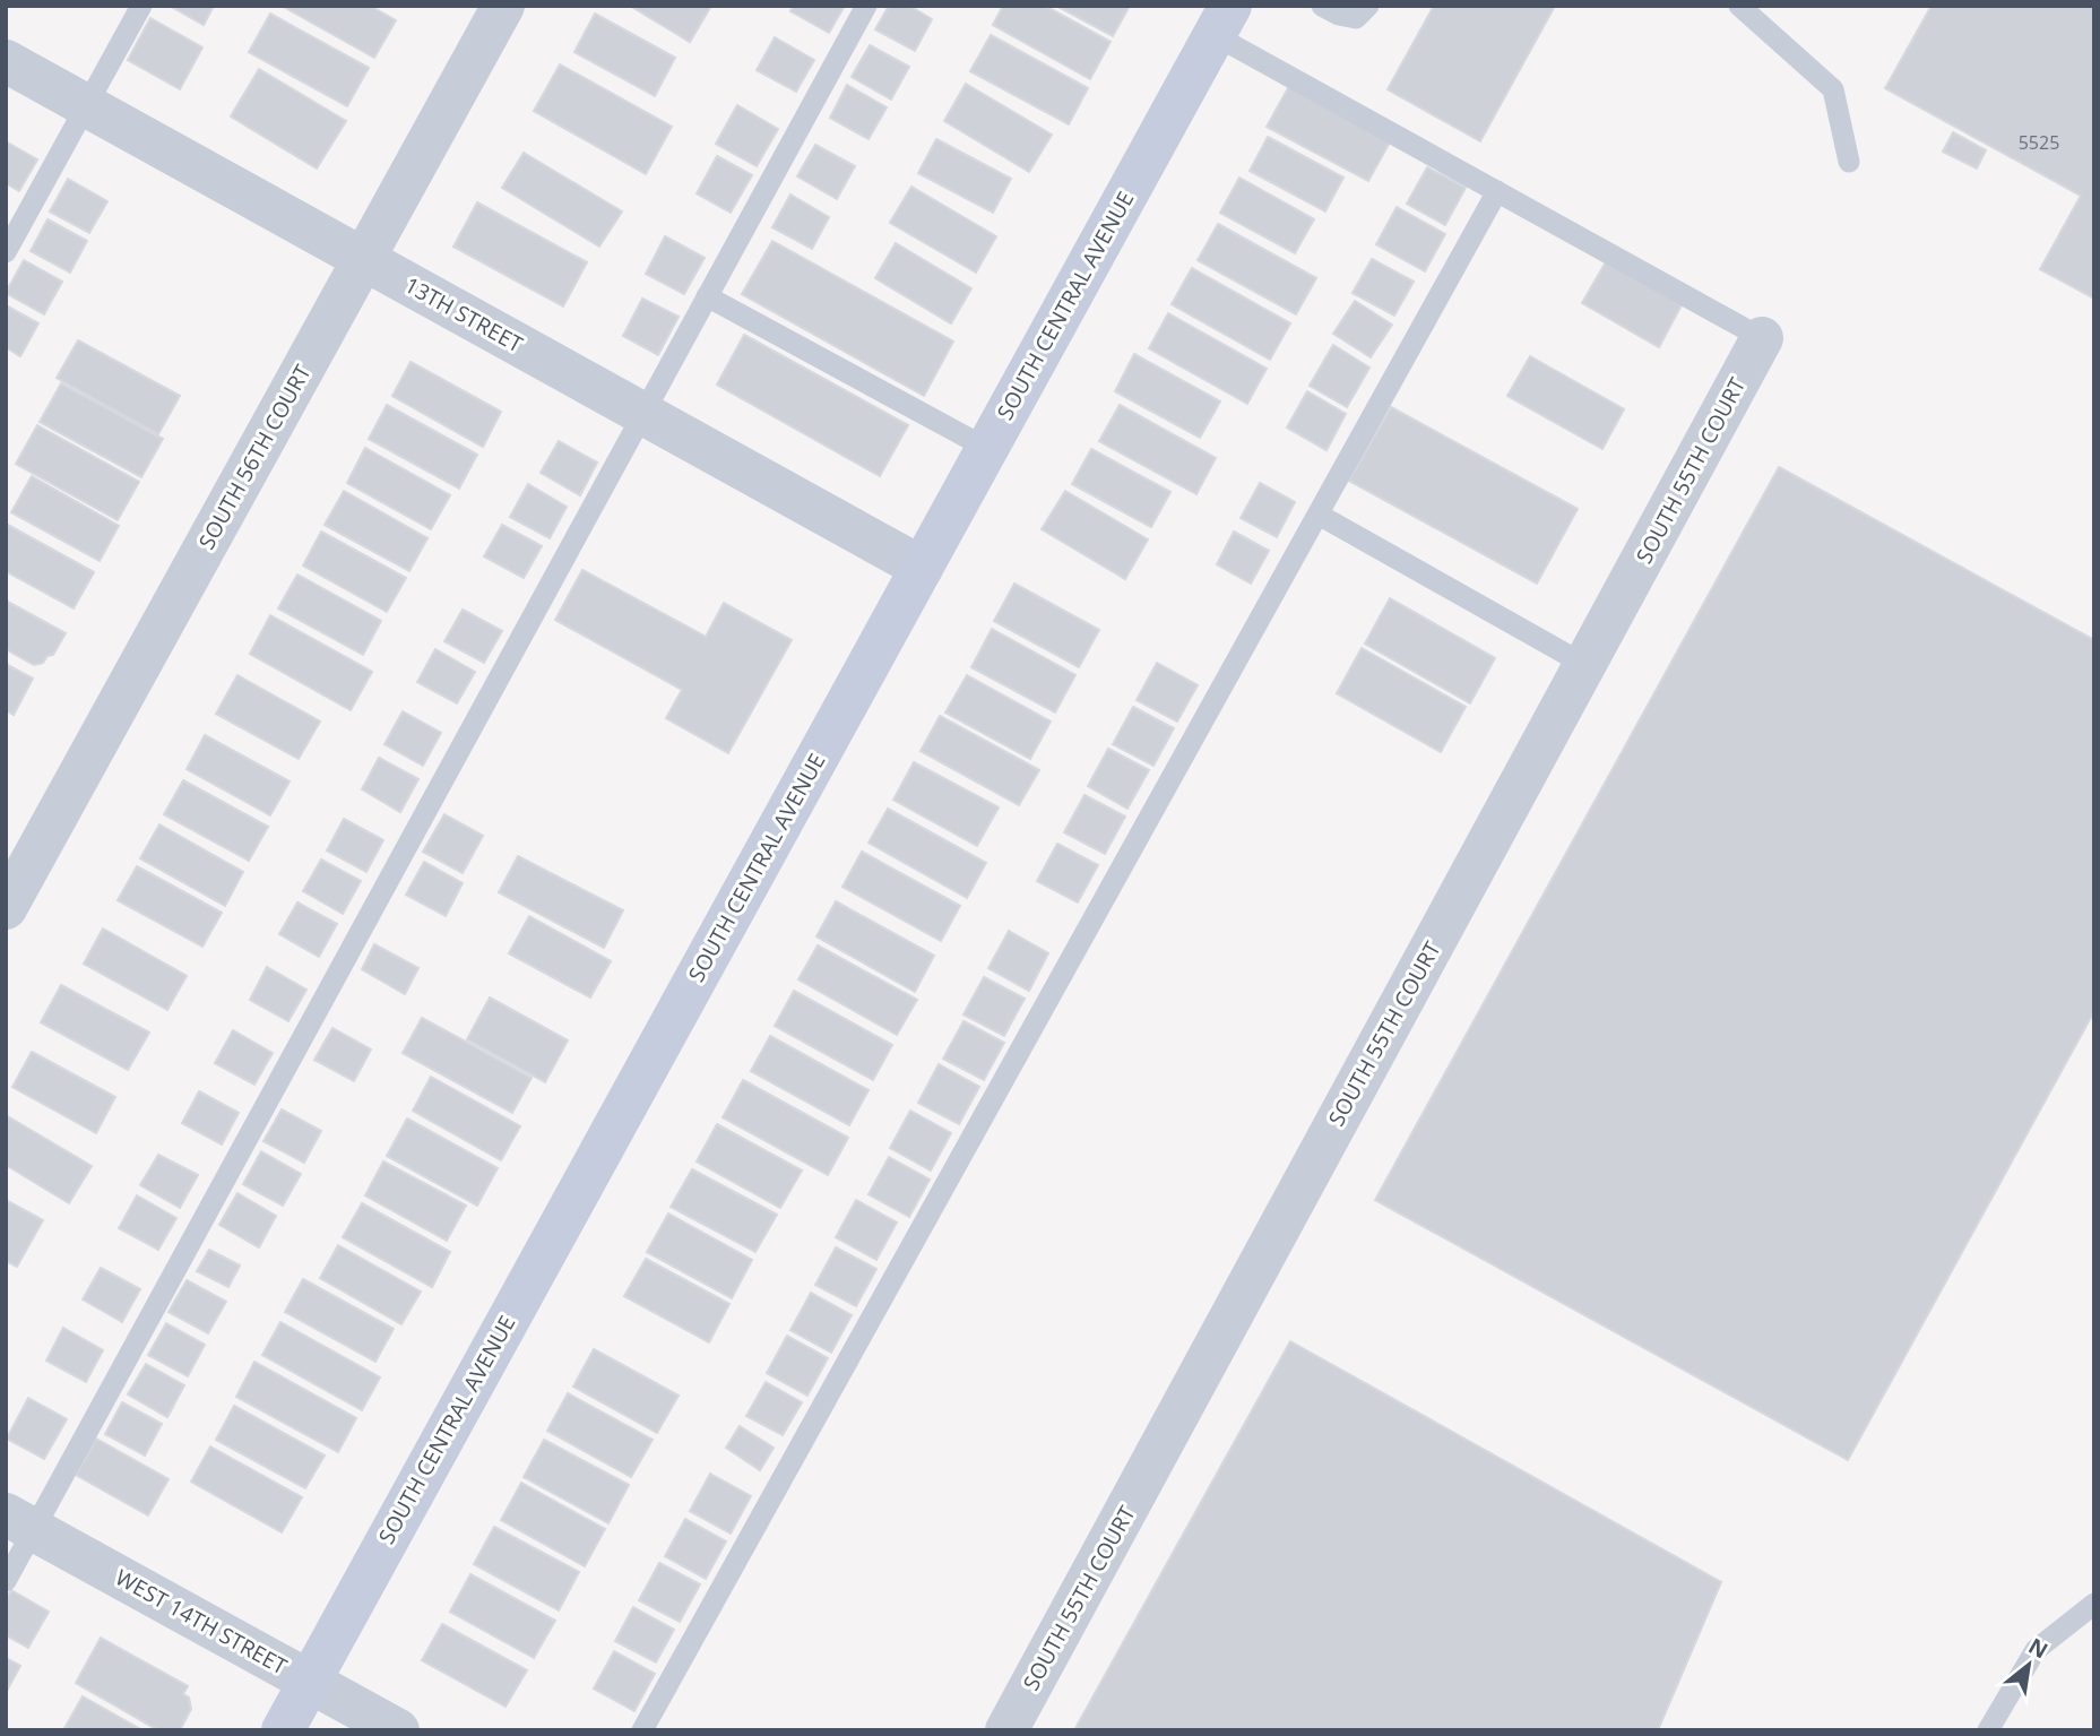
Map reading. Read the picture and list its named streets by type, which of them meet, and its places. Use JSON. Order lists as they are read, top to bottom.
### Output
{
  "streets": {
    "main road": ["SOUTH CENTRAL AVENUE"],
    "street": [
      "13TH STREET",
      "SOUTH 56TH COURT",
      "SOUTH 55TH COURT",
      "WEST 14TH STREET"
    ]
  },
  "crossings": [
    ["SOUTH CENTRAL AVENUE", "13TH STREET"],
    ["SOUTH CENTRAL AVENUE", "WEST 14TH STREET"],
    ["13TH STREET", "SOUTH 56TH COURT"]
  ],
  "house_numbers": ["5525"],
  "north": "top right"
}
